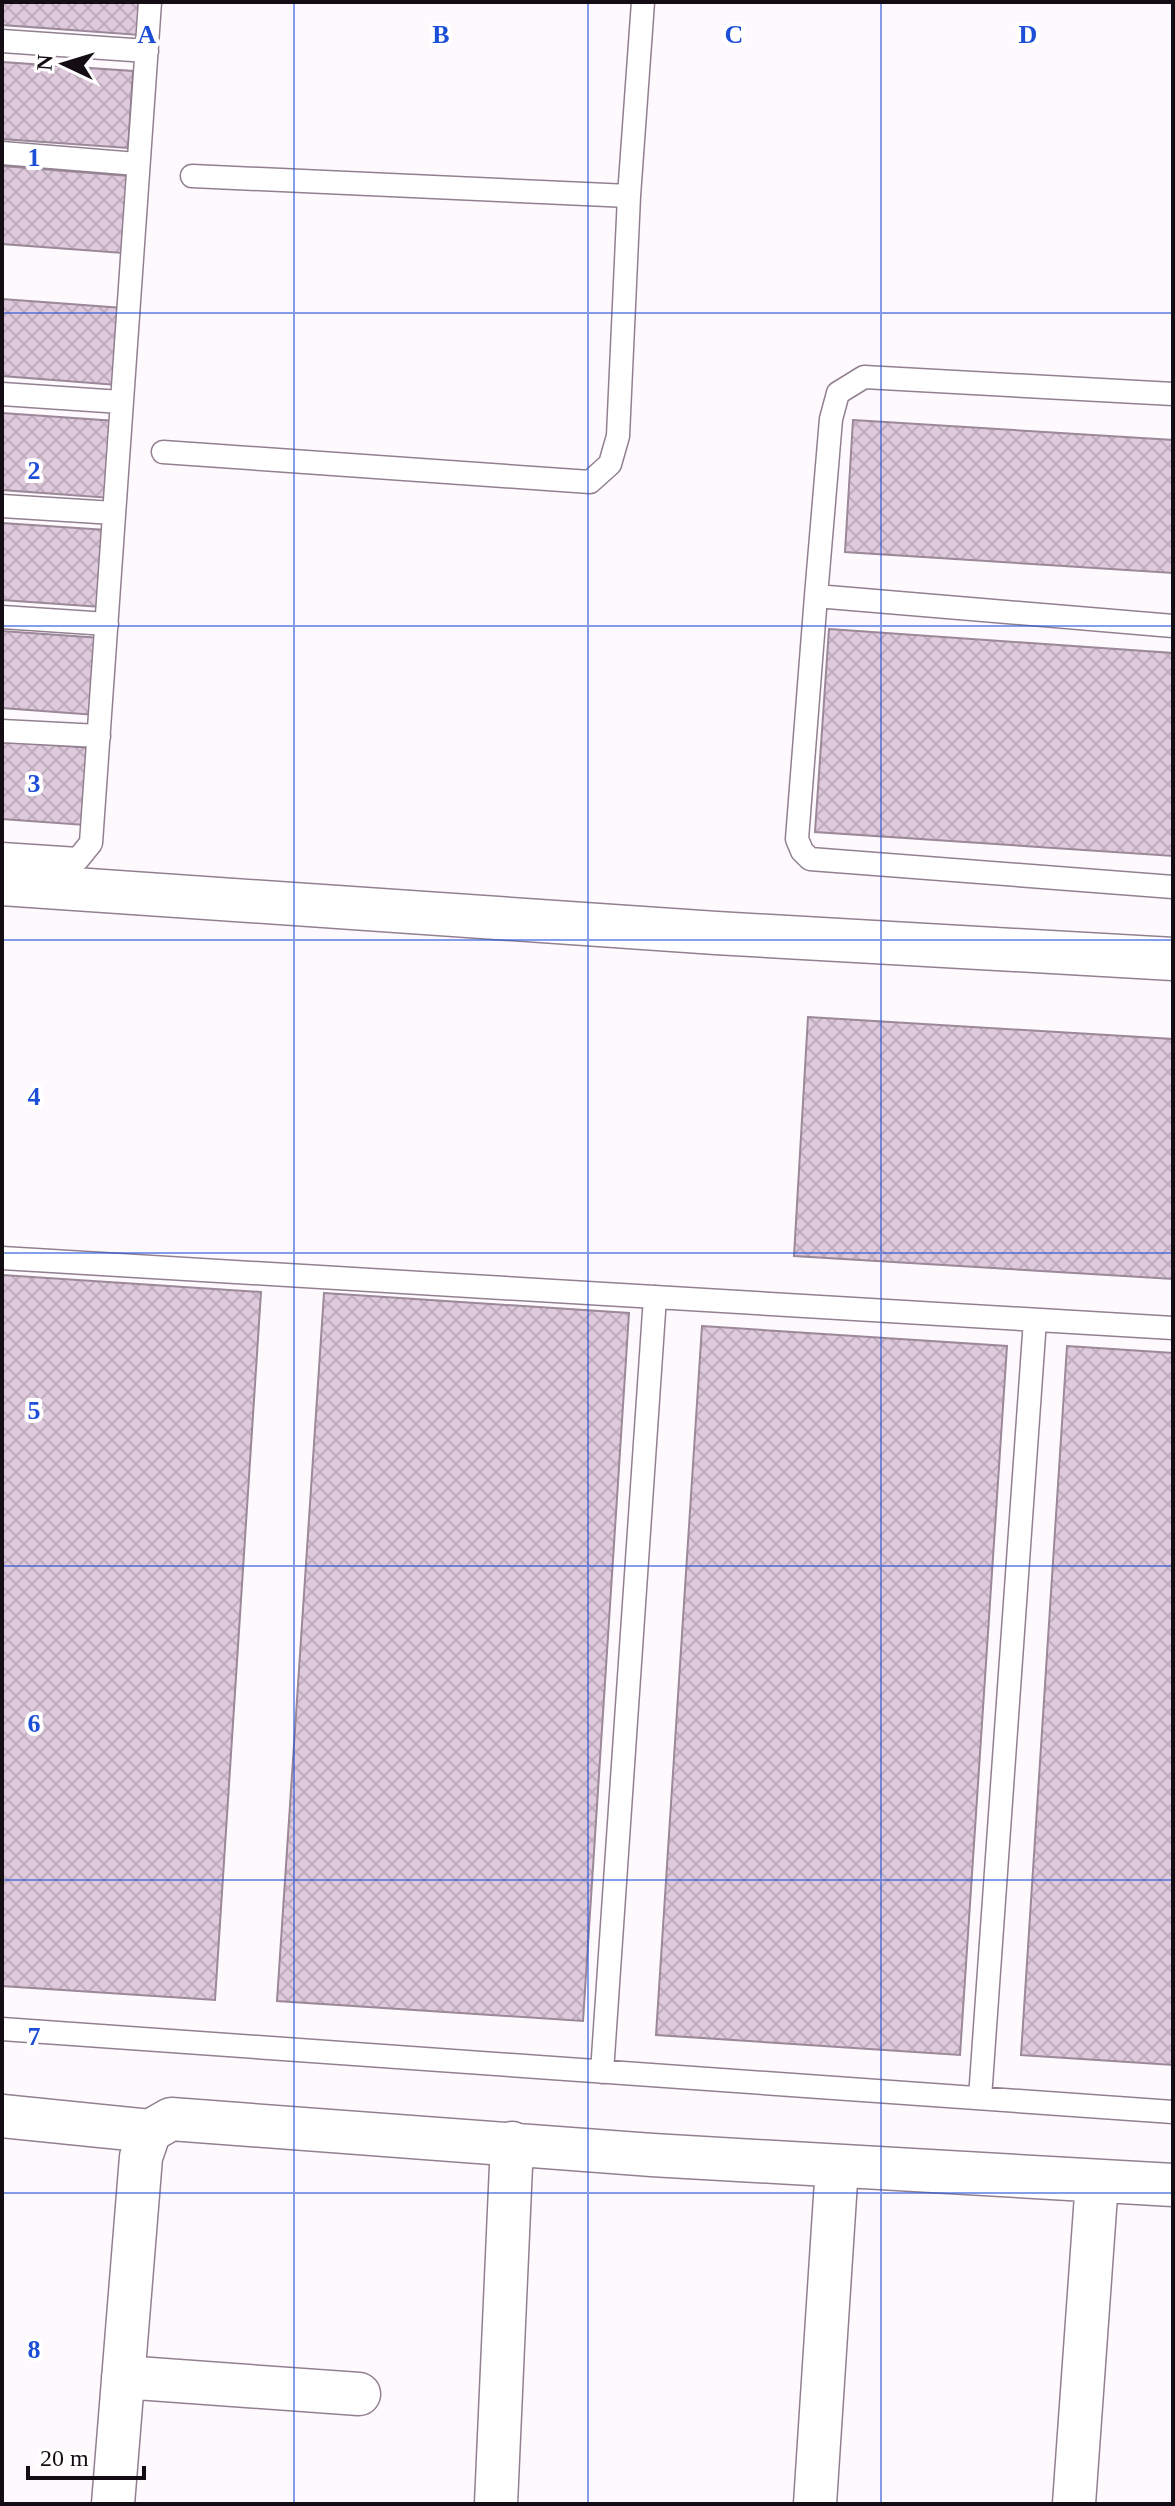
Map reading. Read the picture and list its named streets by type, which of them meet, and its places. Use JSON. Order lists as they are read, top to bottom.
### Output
{
  "scale_bar": "20 m",
  "north": "left",
  "grid": {
    "columns": [
      "A",
      "B",
      "C",
      "D"
    ],
    "rows": [
      "1",
      "2",
      "3",
      "4",
      "5",
      "6",
      "7",
      "8"
    ]
  }
}
